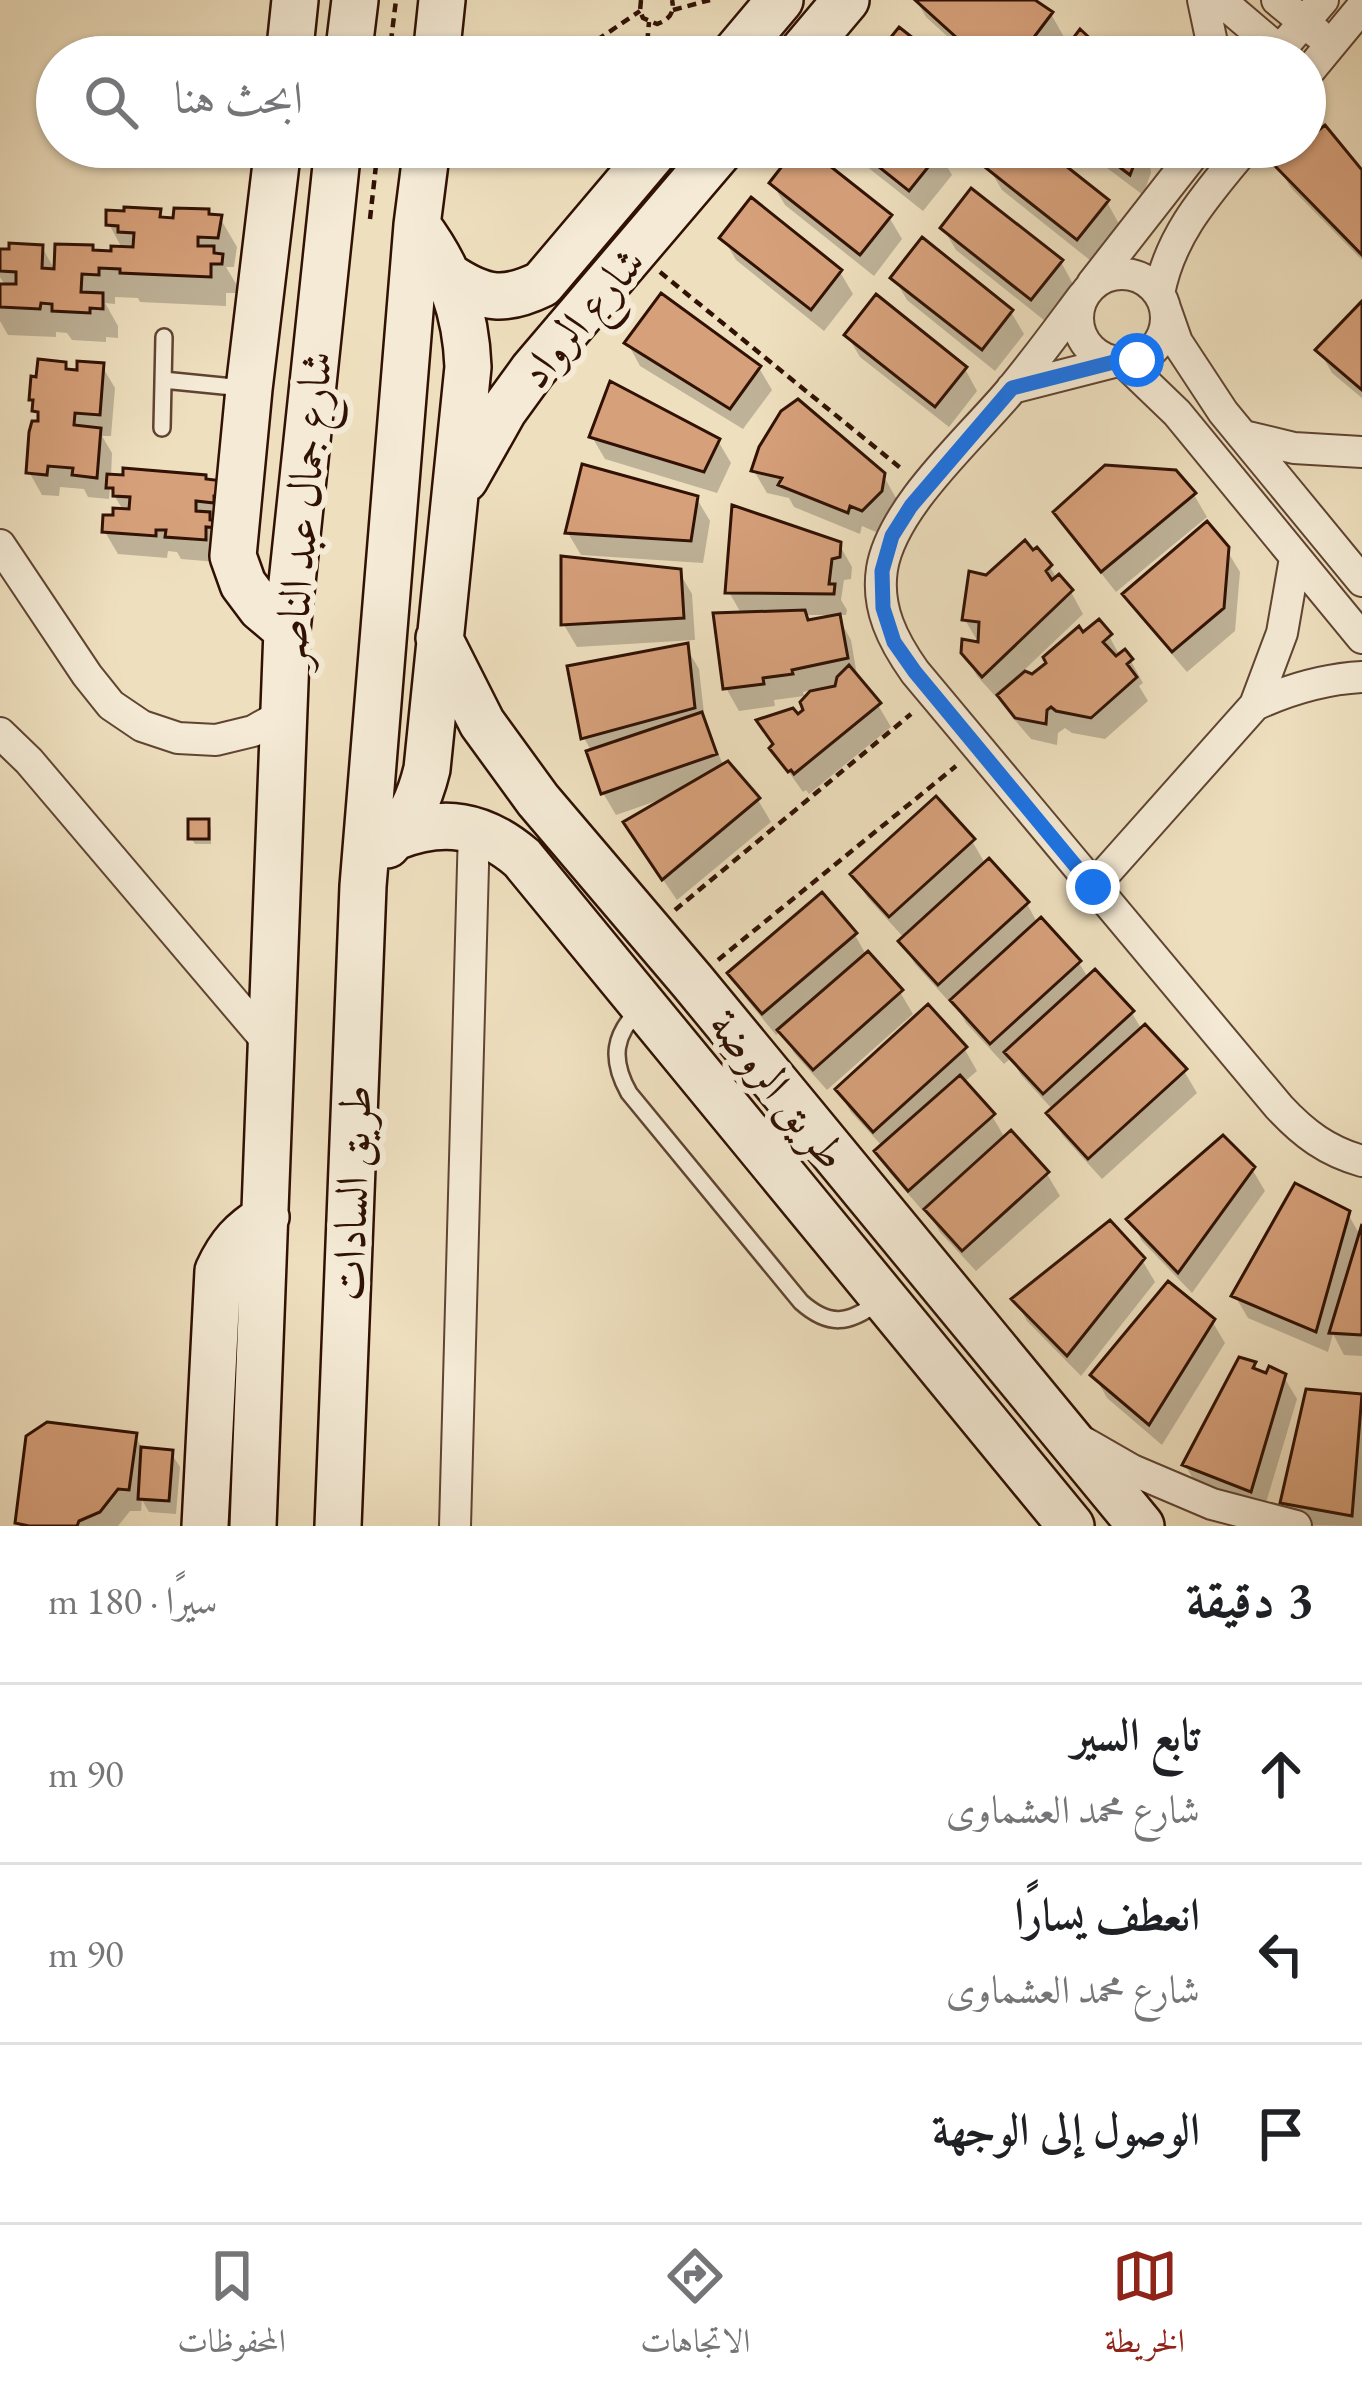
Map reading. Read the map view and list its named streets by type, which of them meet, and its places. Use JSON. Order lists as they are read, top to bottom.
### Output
{
  "streets": {
    "street": [
      "شارع الرواد",
      "شارع جمال عبد الناصر",
      "طريق الروضة",
      "طريق السادات"
    ]
  },
  "crossings": [
    ["شارع جمال عبد الناصر", "طريق السادات"]
  ],
  "page": {
    "search": "ابحث هنا",
    "heading": ["3 دقيقة", "سيرًا · 180 m"],
    "list": [
      ["تابع السير", "شارع محمد العشماوى", "90 m"],
      ["انعطف يسارًا", "شارع محمد العشماوى", "90 m"],
      "الوصول إلى الوجهة"
    ],
    "nav": ["الخريطة", "الاتجاهات", "المحفوظات"]
  }
}
